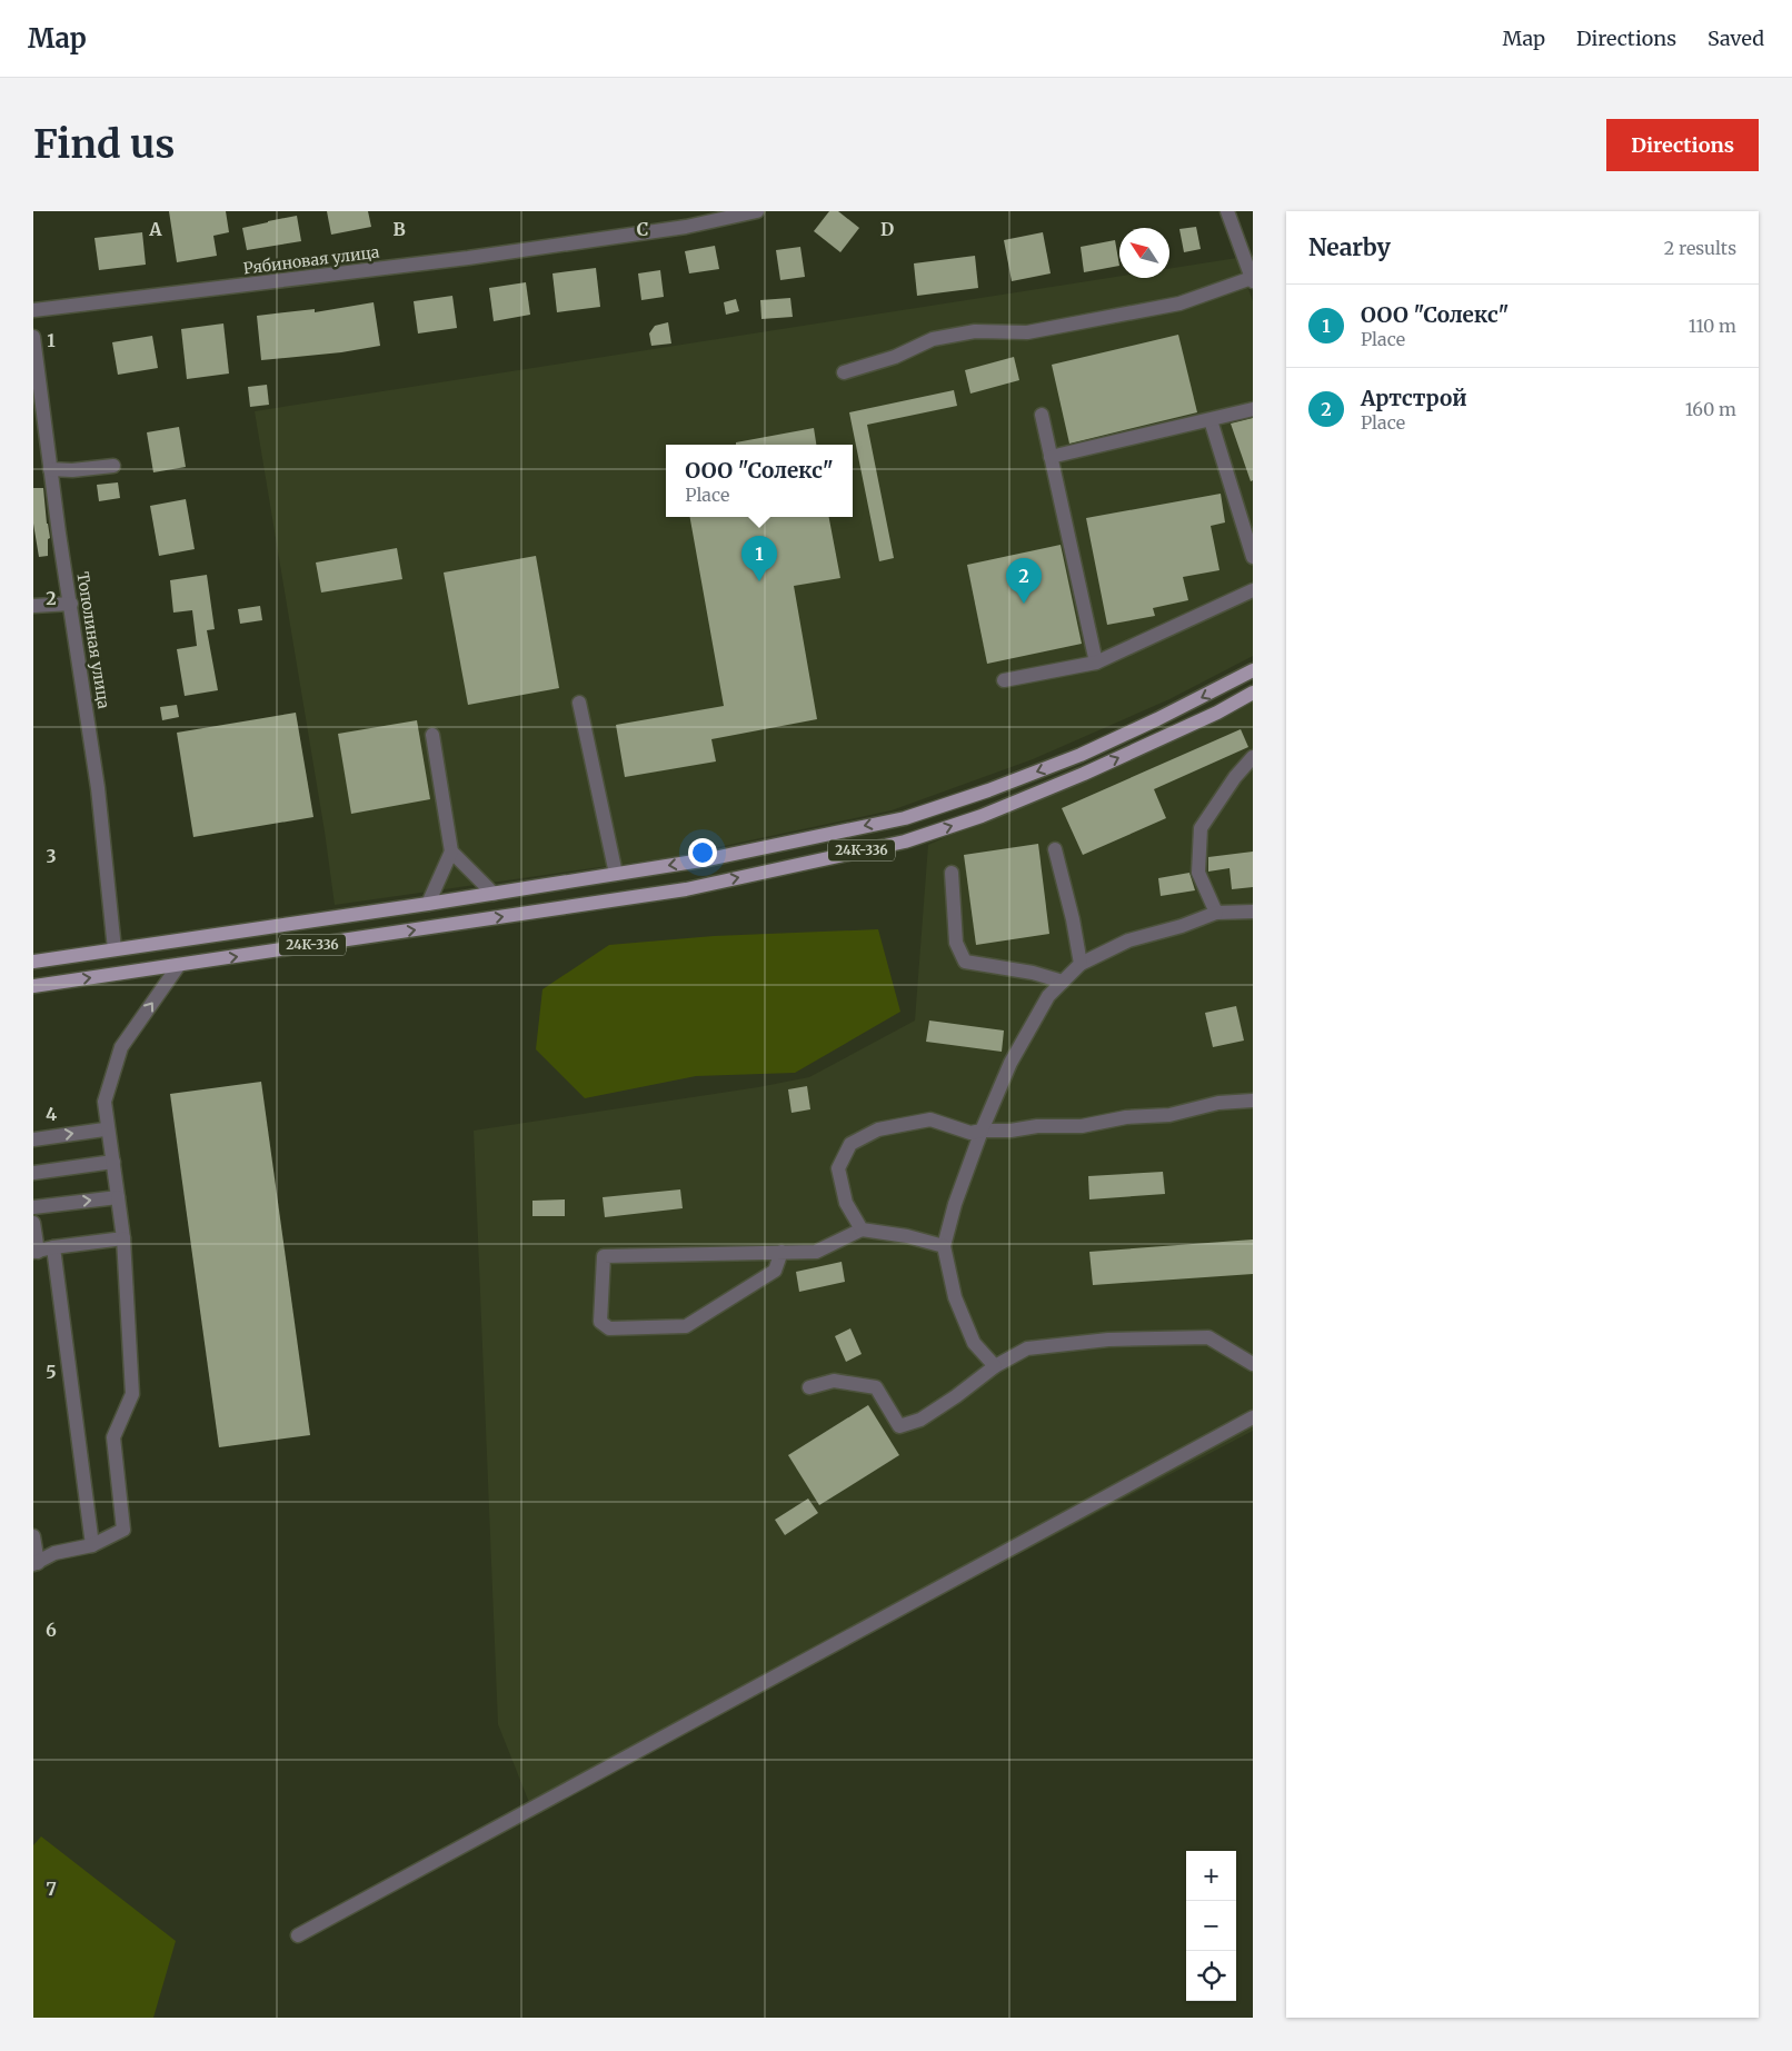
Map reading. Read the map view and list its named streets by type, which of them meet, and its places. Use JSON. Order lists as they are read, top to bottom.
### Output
{
  "streets": {
    "main road": ["24К-336"],
    "street": ["Рябиновая улица", "Тополиная улица"]
  },
  "crossings": [
    ["Тополиная улица", "24К-336"]
  ],
  "north": "top left",
  "page": {
    "header": "Map",
    "nav": ["Map", "Directions", "Saved"],
    "buttons": "Directions",
    "title": "Find us",
    "heading": ["Nearby", "2 results"],
    "list": [
      {
        "mark": "1",
        "name": "ООО \"Солекс\"",
        "note": "Place",
        "value": "110 m"
      },
      {
        "mark": "2",
        "name": "Артстрой",
        "note": "Place",
        "value": "160 m"
      }
    ],
    "popup": ["ООО \"Солекс\"", "Place"],
    "pins": ["1", "2"],
    "map_buttons": ["+", "−"]
  },
  "grid": {
    "columns": [
      "A",
      "B",
      "C",
      "D"
    ],
    "rows": [
      "1",
      "2",
      "3",
      "4",
      "5",
      "6",
      "7"
    ]
  }
}
